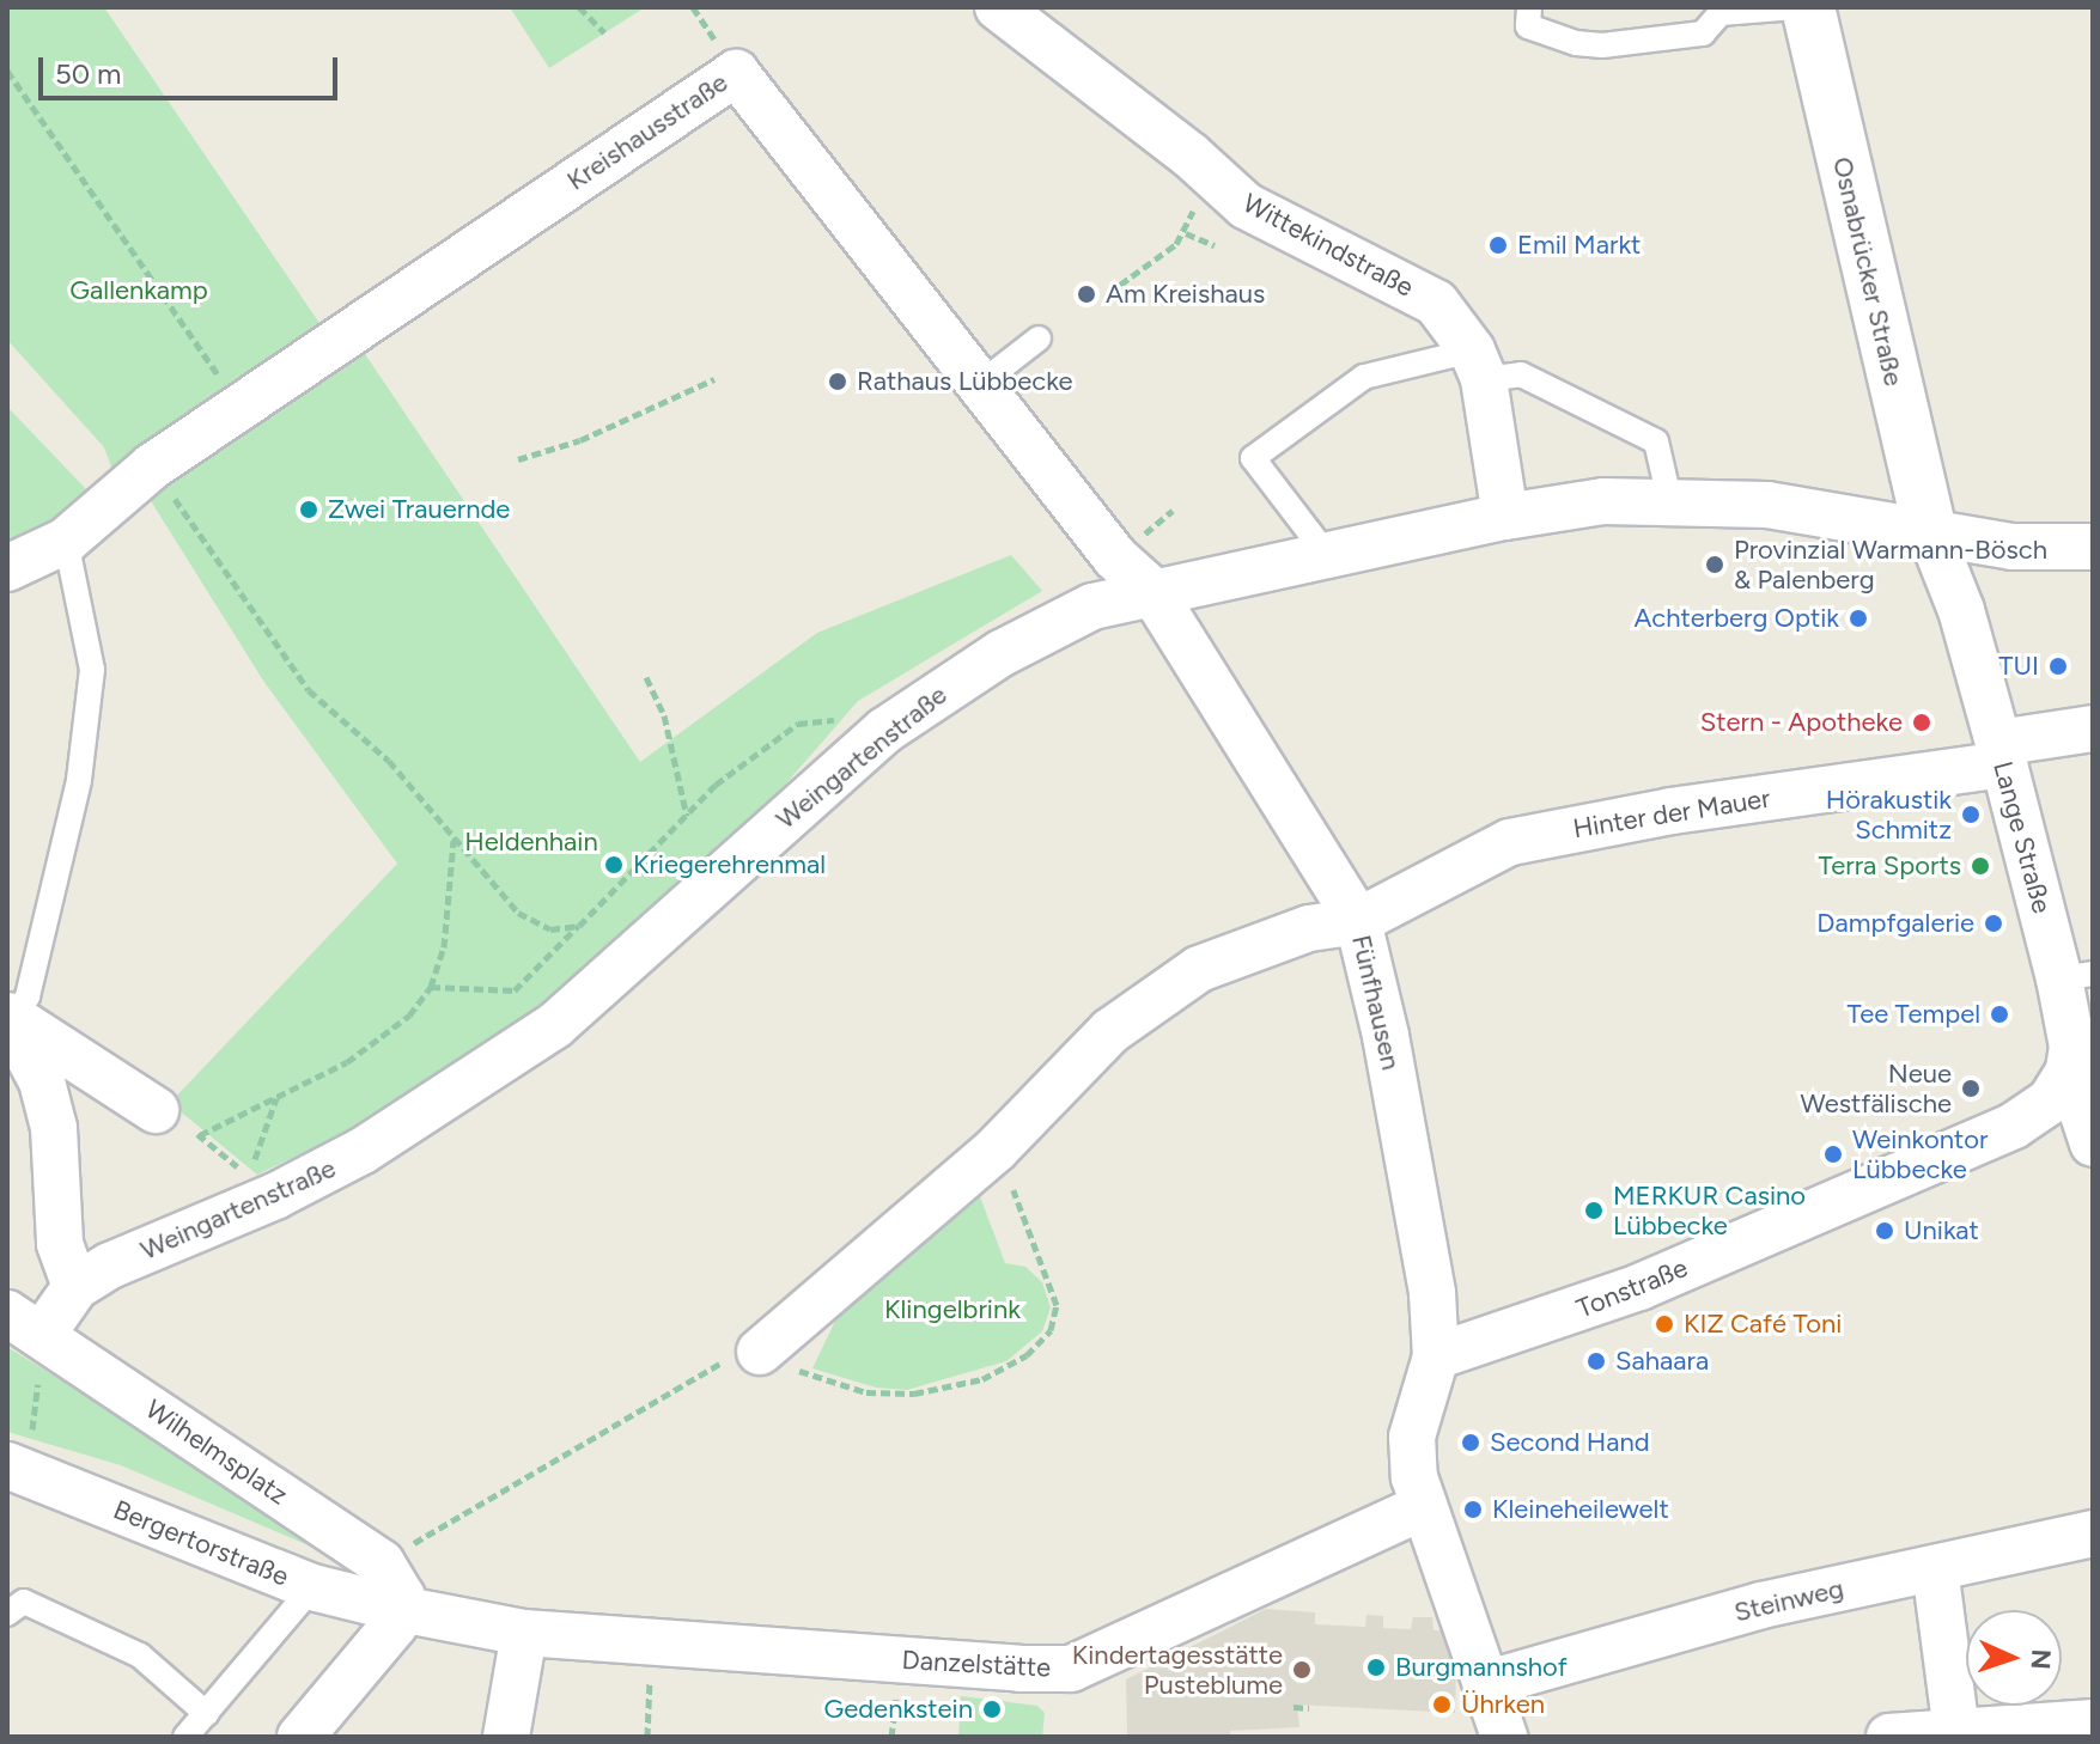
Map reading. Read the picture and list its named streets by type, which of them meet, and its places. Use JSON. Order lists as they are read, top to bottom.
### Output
{
  "streets": {
    "street": [
      "Kreishausstraße",
      "Wittekindstraße",
      "Osnabrücker Straße",
      "Weingartenstraße",
      "Hinter der Mauer",
      "Lange Straße",
      "Fünfhausen",
      "Tonstraße",
      "Wilhelmsplatz",
      "Bergertorstraße",
      "Steinweg",
      "Danzelstätte"
    ]
  },
  "crossings": [
    ["Kreishausstraße", "Weingartenstraße"],
    ["Kreishausstraße", "Fünfhausen"],
    ["Wittekindstraße", "Weingartenstraße"],
    ["Osnabrücker Straße", "Weingartenstraße"],
    ["Osnabrücker Straße", "Lange Straße"],
    ["Weingartenstraße", "Lange Straße"],
    ["Weingartenstraße", "Fünfhausen"],
    ["Weingartenstraße", "Wilhelmsplatz"],
    ["Hinter der Mauer", "Lange Straße"],
    ["Hinter der Mauer", "Fünfhausen"],
    ["Lange Straße", "Tonstraße"],
    ["Fünfhausen", "Tonstraße"],
    ["Bergertorstraße", "Danzelstätte"]
  ],
  "parks": ["Gallenkamp", "Heldenhain", "Klingelbrink"],
  "places": [
    "Emil Markt",
    "Am Kreishaus",
    "Rathaus Lübbecke",
    "Zwei Trauernde",
    "Provinzial Warmann-Bösch & Palenberg",
    "Achterberg Optik",
    "TUI",
    "Stern - Apotheke",
    "Hörakustik Schmitz",
    "Kriegerehrenmal",
    "Terra Sports",
    "Dampfgalerie",
    "Tee Tempel",
    "Neue Westfälische",
    "Weinkontor Lübbecke",
    "MERKUR Casino Lübbecke",
    "Unikat",
    "KIZ Café Toni",
    "Sahaara",
    "Second Hand",
    "Kleineheilewelt",
    "Burgmannshof",
    "Kindertagesstätte Pusteblume",
    "Ührken",
    "Gedenkstein"
  ],
  "scale_bar": "50 m",
  "north": "right"
}
